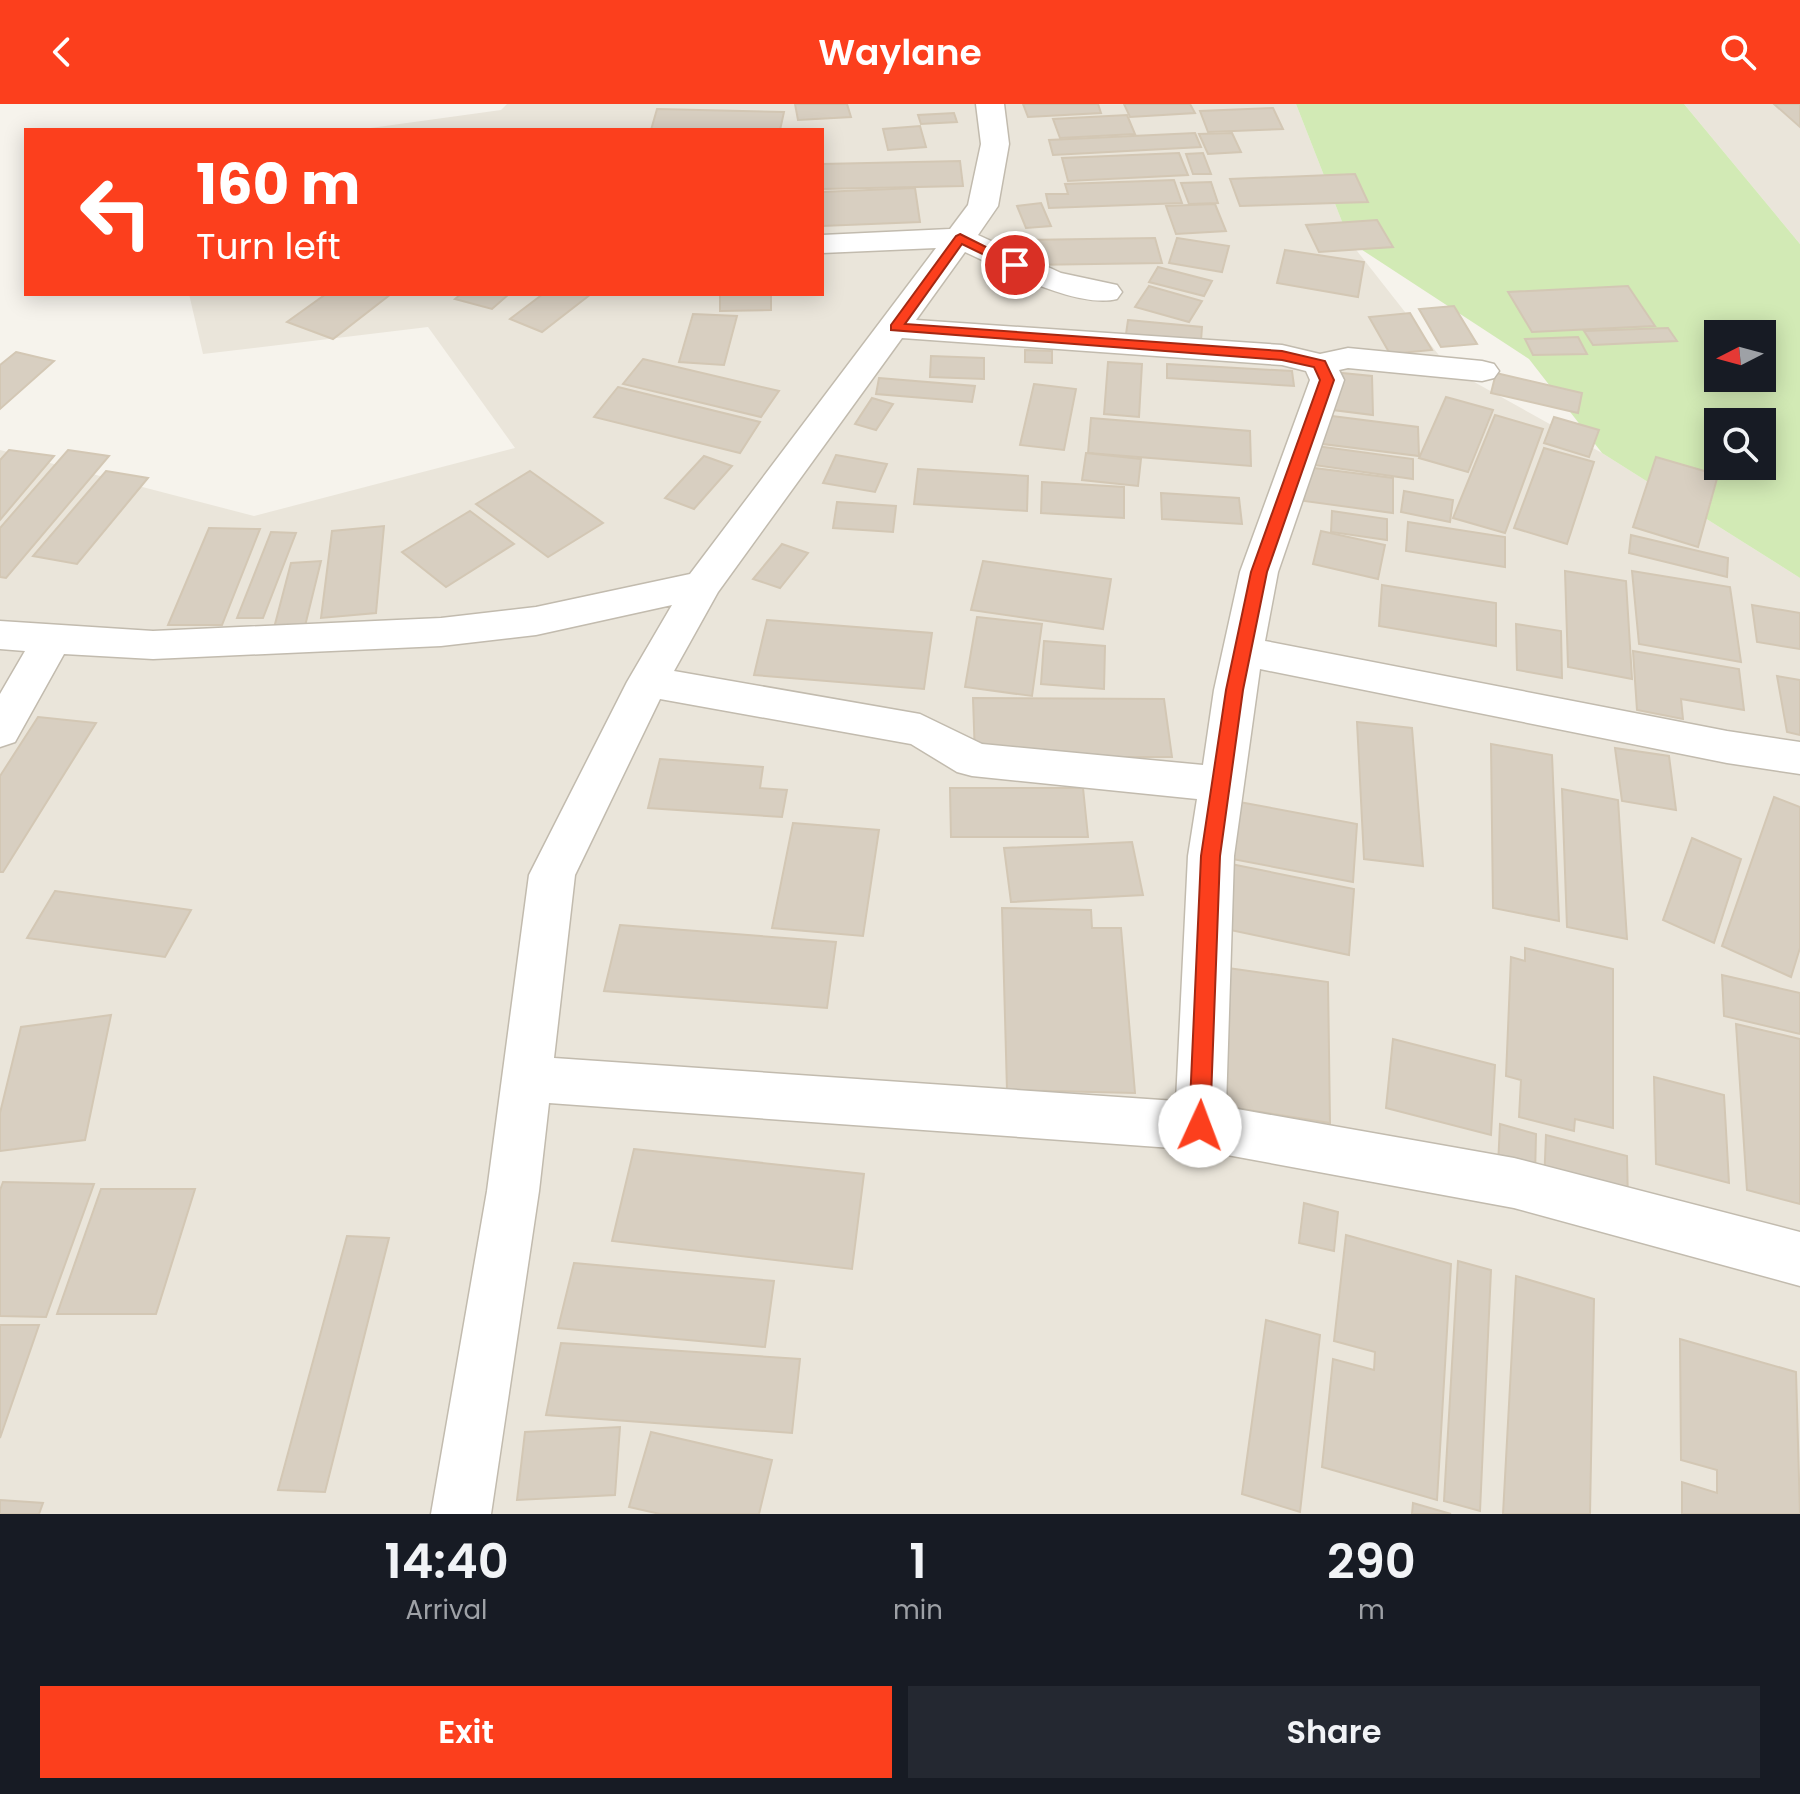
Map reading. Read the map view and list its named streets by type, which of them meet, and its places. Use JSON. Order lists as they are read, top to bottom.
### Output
{
  "north": "left",
  "page": {
    "header": "Waylane",
    "turn": ["160 m", "Turn left"],
    "eta": [
      "14:40",
      "Arrival",
      "1",
      "min",
      "290",
      "m"
    ],
    "buttons": ["Exit", "Share"]
  }
}
